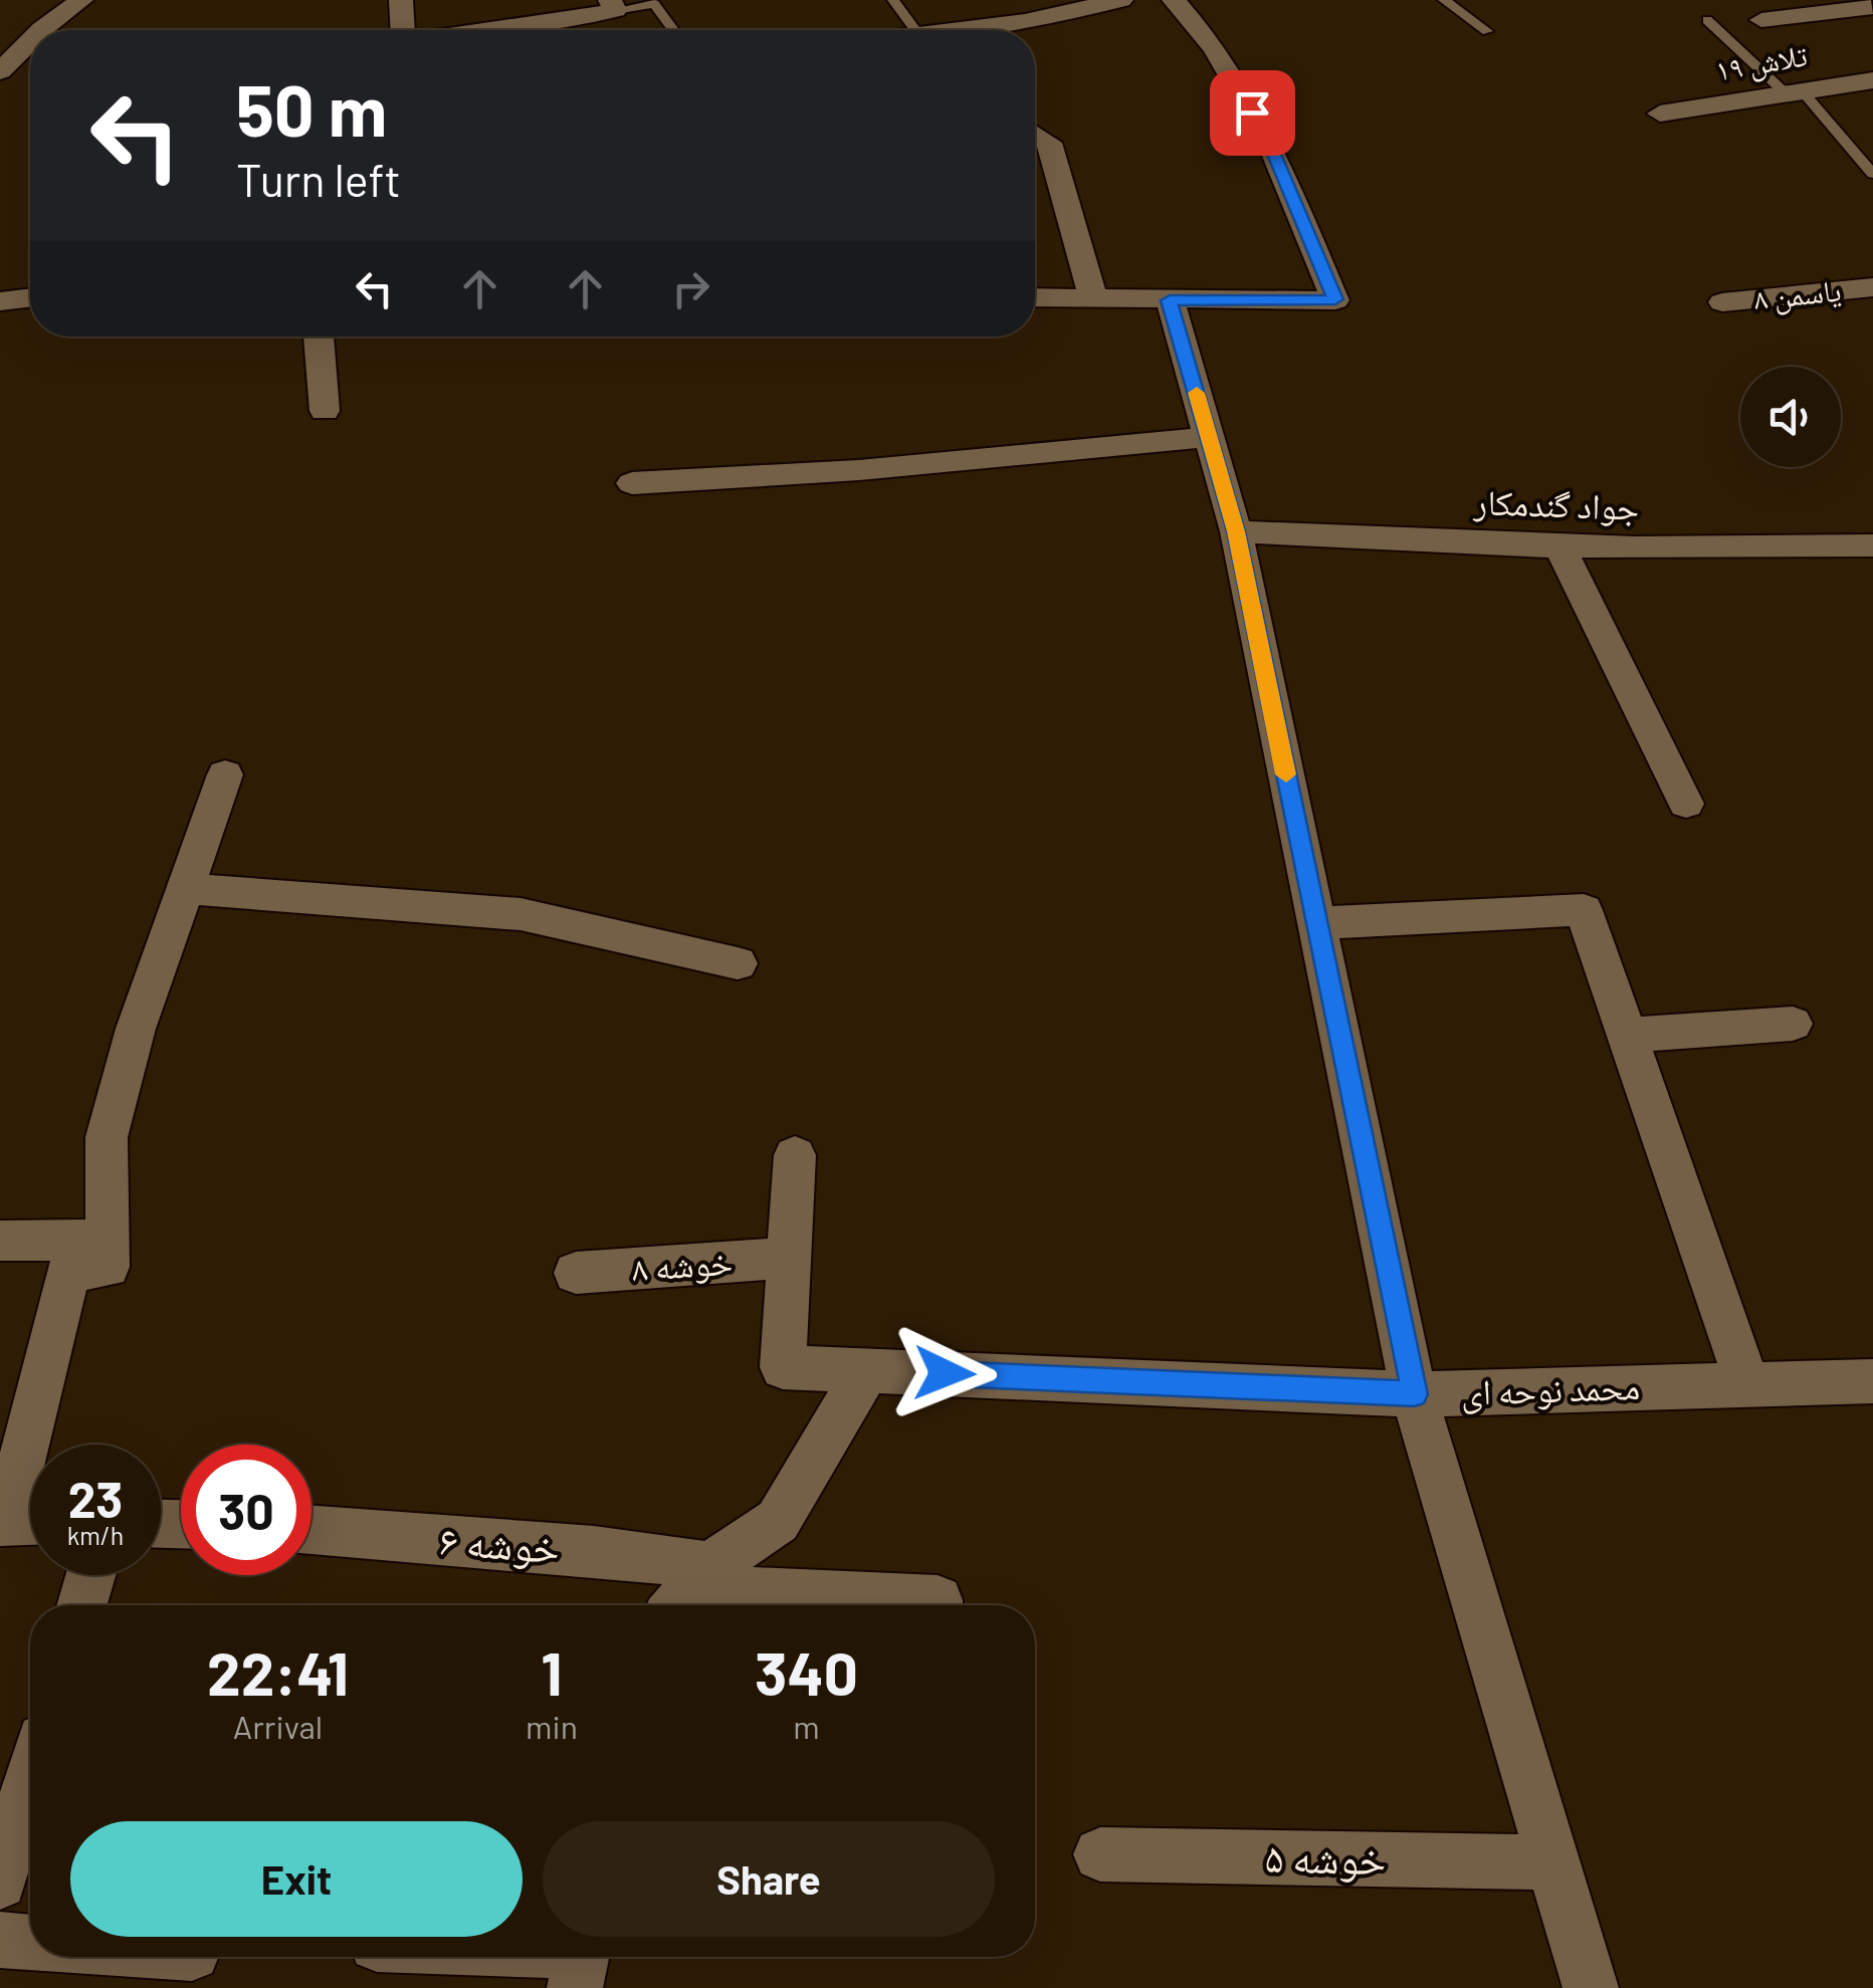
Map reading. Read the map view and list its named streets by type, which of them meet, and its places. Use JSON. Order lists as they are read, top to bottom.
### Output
{
  "streets": {
    "street": [
      "تلاش ۱۹",
      "یاسمن ۸",
      "جواد گندمکار",
      "خوشه ۸",
      "محمد نوحه ای",
      "خوشه ۶",
      "خوشه ۵"
    ]
  },
  "crossings": [
    ["خوشه ۸", "محمد نوحه ای"]
  ],
  "page": {
    "turn": ["50 m", "Turn left"],
    "speed": "23 km/h",
    "limit": "30",
    "eta": [
      "22:41",
      "Arrival",
      "1",
      "min",
      "340",
      "m"
    ],
    "buttons": ["Exit", "Share"]
  }
}
